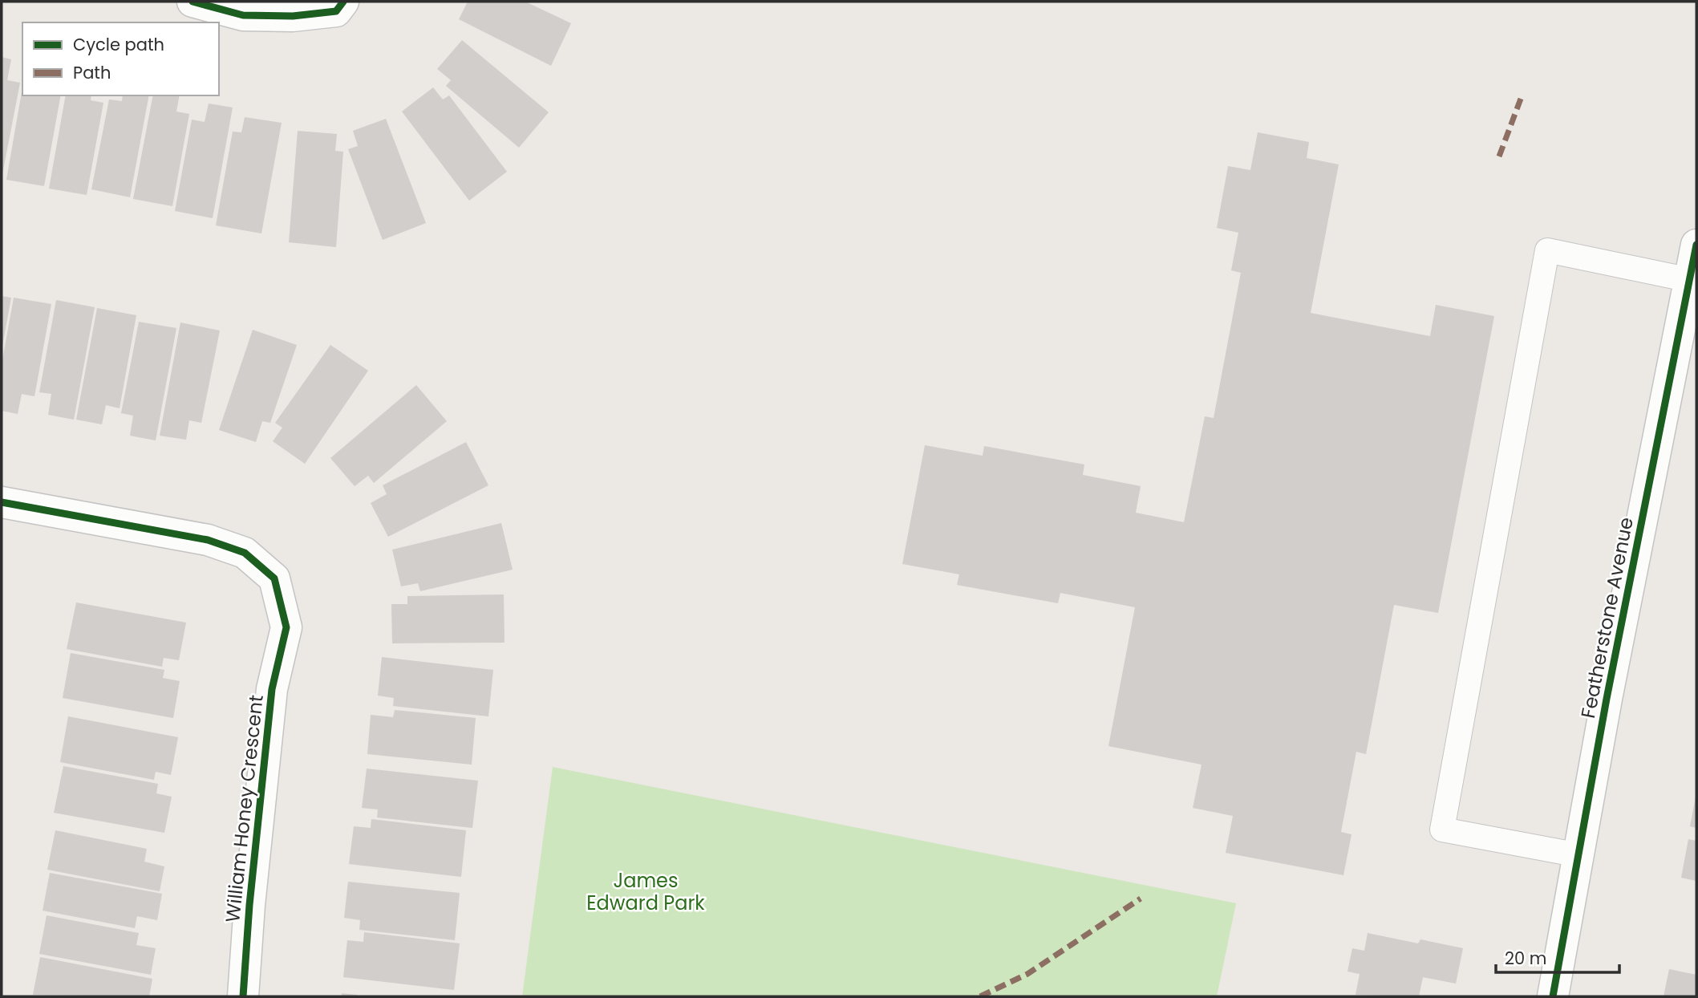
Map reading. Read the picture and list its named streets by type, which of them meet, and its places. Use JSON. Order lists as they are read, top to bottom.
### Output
{
  "streets": {
    "street": ["Featherstone Avenue", "William Honey Crescent"]
  },
  "parks": ["James Edward Park"],
  "legend": ["Cycle path", "Path"],
  "scale_bar": "20 m"
}
